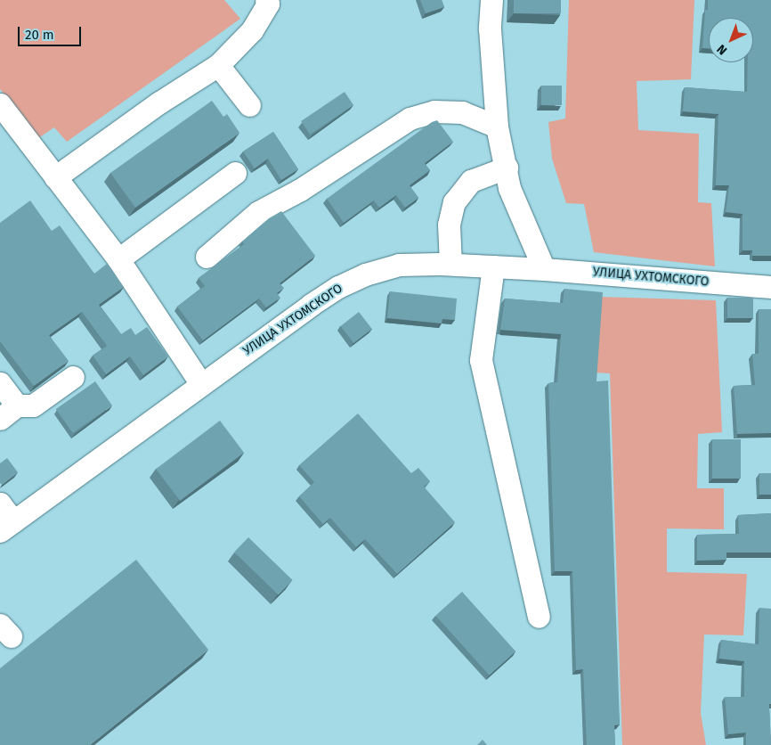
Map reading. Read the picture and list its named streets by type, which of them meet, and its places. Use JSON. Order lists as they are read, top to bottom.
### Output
{
  "streets": {
    "street": ["УЛИЦА УХТОМСКОГО"]
  },
  "scale_bar": "20 m",
  "north": "bottom left"
}
